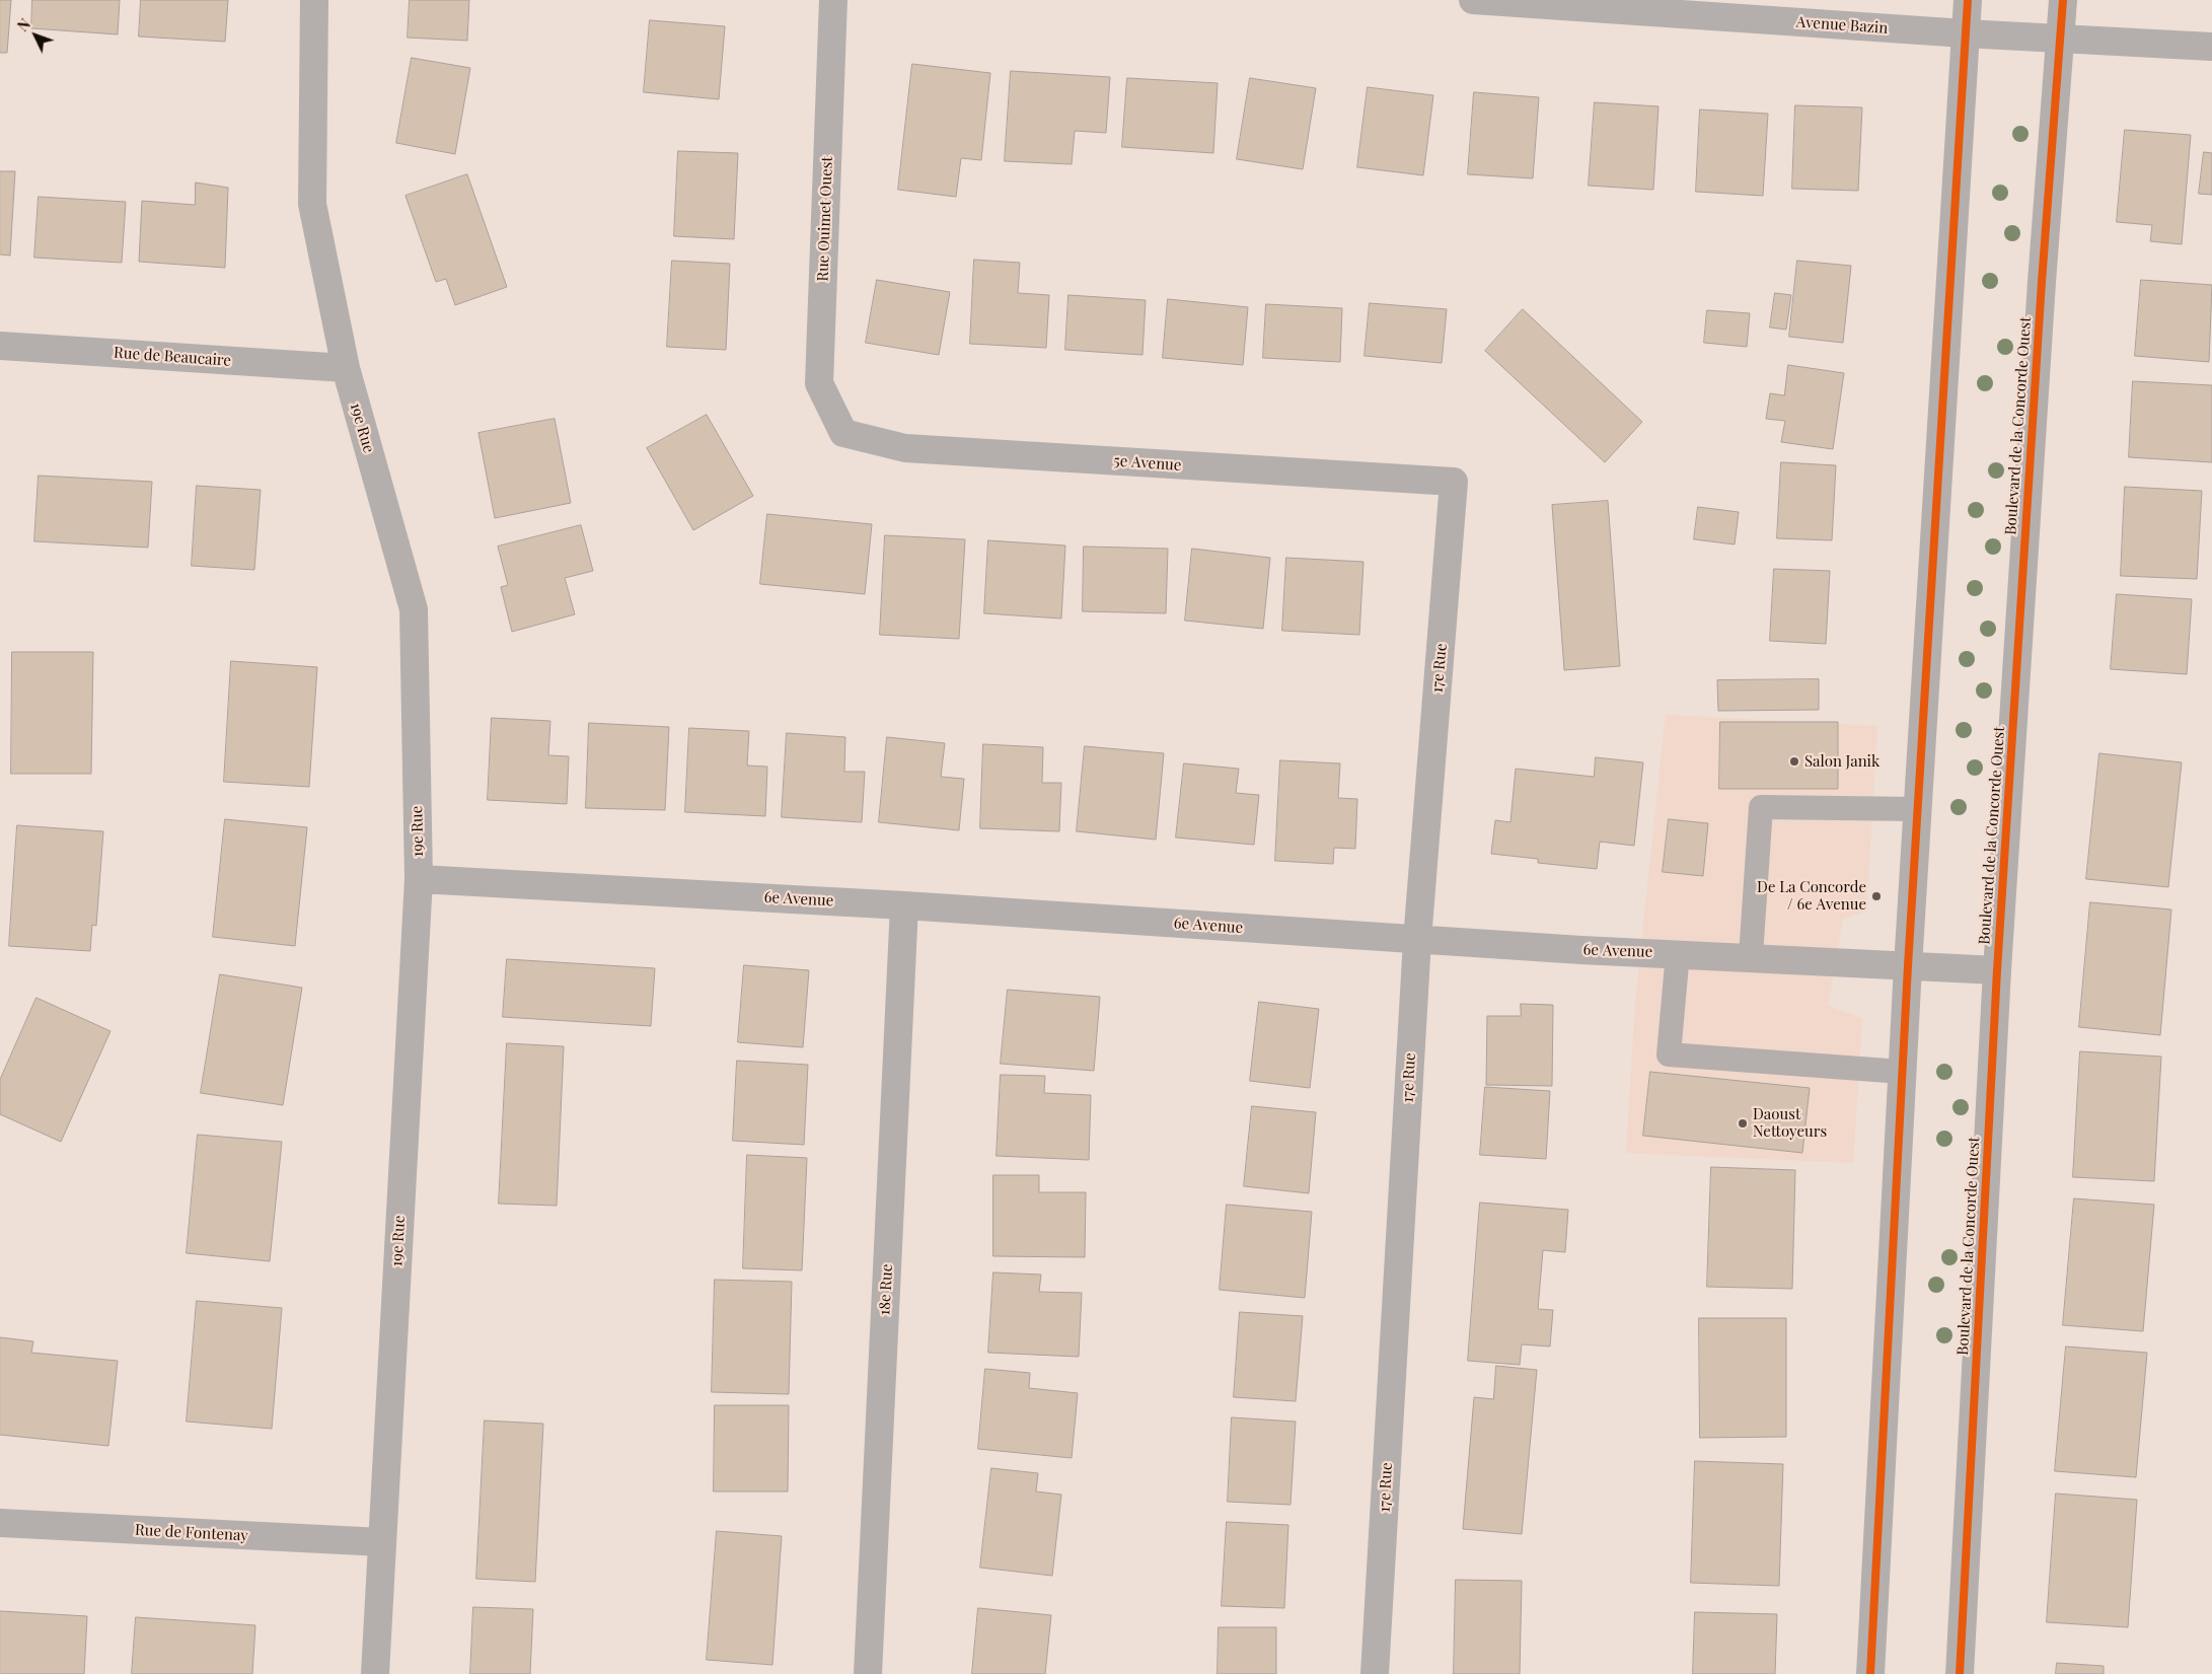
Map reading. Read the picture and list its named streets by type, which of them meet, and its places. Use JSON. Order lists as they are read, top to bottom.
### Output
{
  "streets": {
    "street": [
      "Avenue Bazin",
      "Rue Ouimet Ouest",
      "Rue de Beaucaire",
      "Boulevard de la Concorde Ouest",
      "19e Rue",
      "5e Avenue",
      "17e Rue",
      "6e Avenue",
      "18e Rue",
      "Rue de Fontenay"
    ]
  },
  "crossings": [
    ["Avenue Bazin", "Boulevard de la Concorde Ouest"],
    ["Rue Ouimet Ouest", "5e Avenue"],
    ["Rue de Beaucaire", "19e Rue"],
    ["Boulevard de la Concorde Ouest", "6e Avenue"],
    ["19e Rue", "6e Avenue"],
    ["19e Rue", "Rue de Fontenay"],
    ["5e Avenue", "17e Rue"],
    ["17e Rue", "6e Avenue"],
    ["6e Avenue", "18e Rue"]
  ],
  "places": ["Salon Janik", "De La Concorde / 6e Avenue", "Daoust Nettoyeurs"],
  "north": "top left"
}
